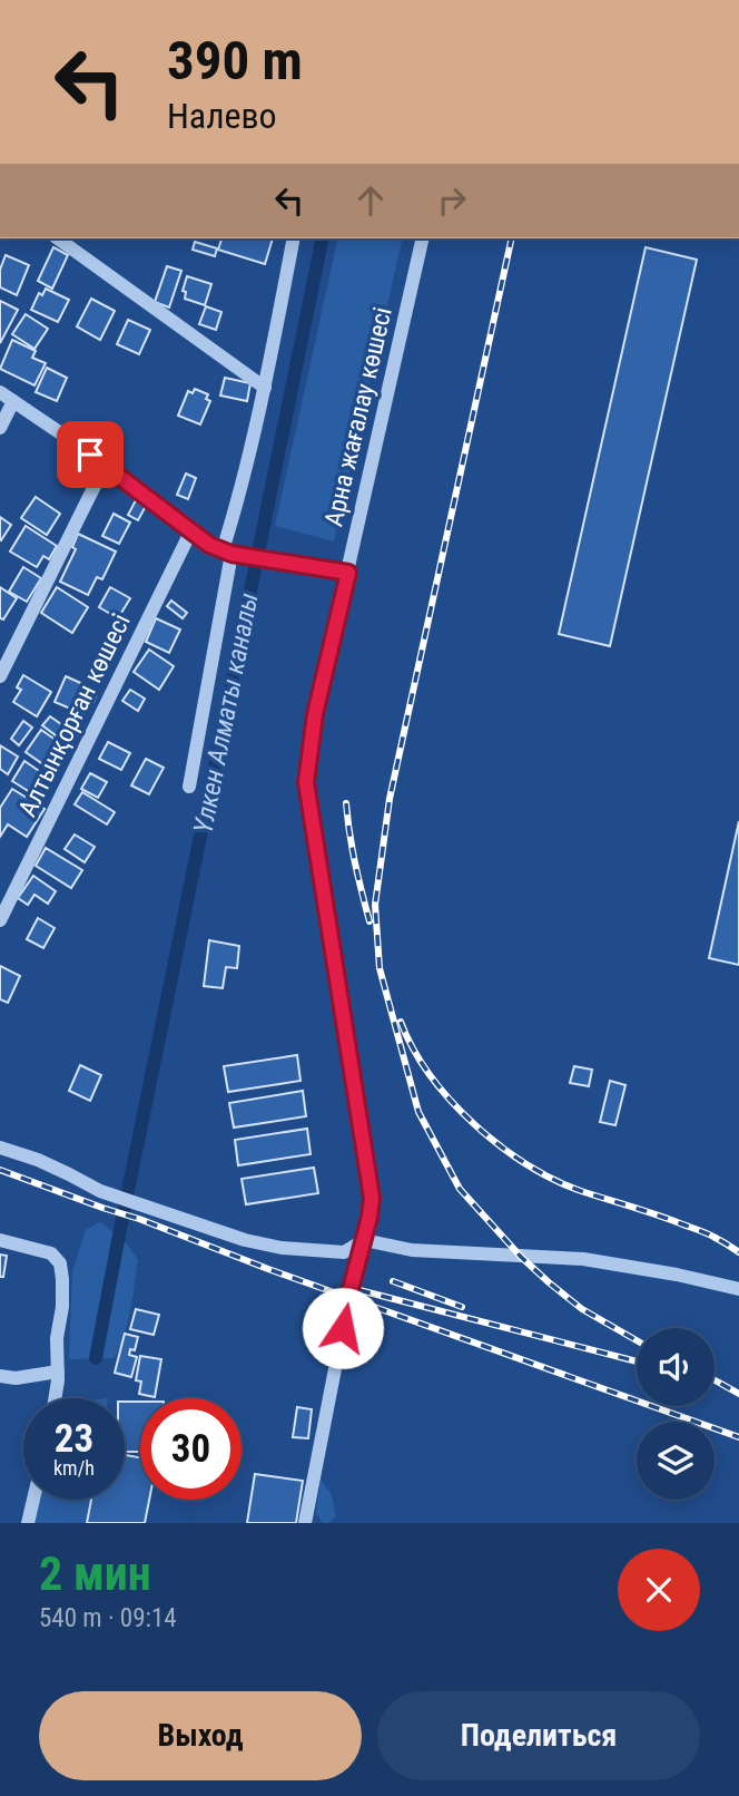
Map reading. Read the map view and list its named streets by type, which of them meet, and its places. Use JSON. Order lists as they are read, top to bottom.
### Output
{
  "streets": {
    "street": ["Арна жағалау көшесі", "Алтынқорған көшесі"]
  },
  "water": ["Үлкен Алматы каналы"],
  "page": {
    "turn": ["390 m", "Налево"],
    "speed": "23 km/h",
    "limit": "30",
    "heading": ["2 мин", "540 m · 09:14"],
    "buttons": ["Выход", "Поделиться"]
  }
}
